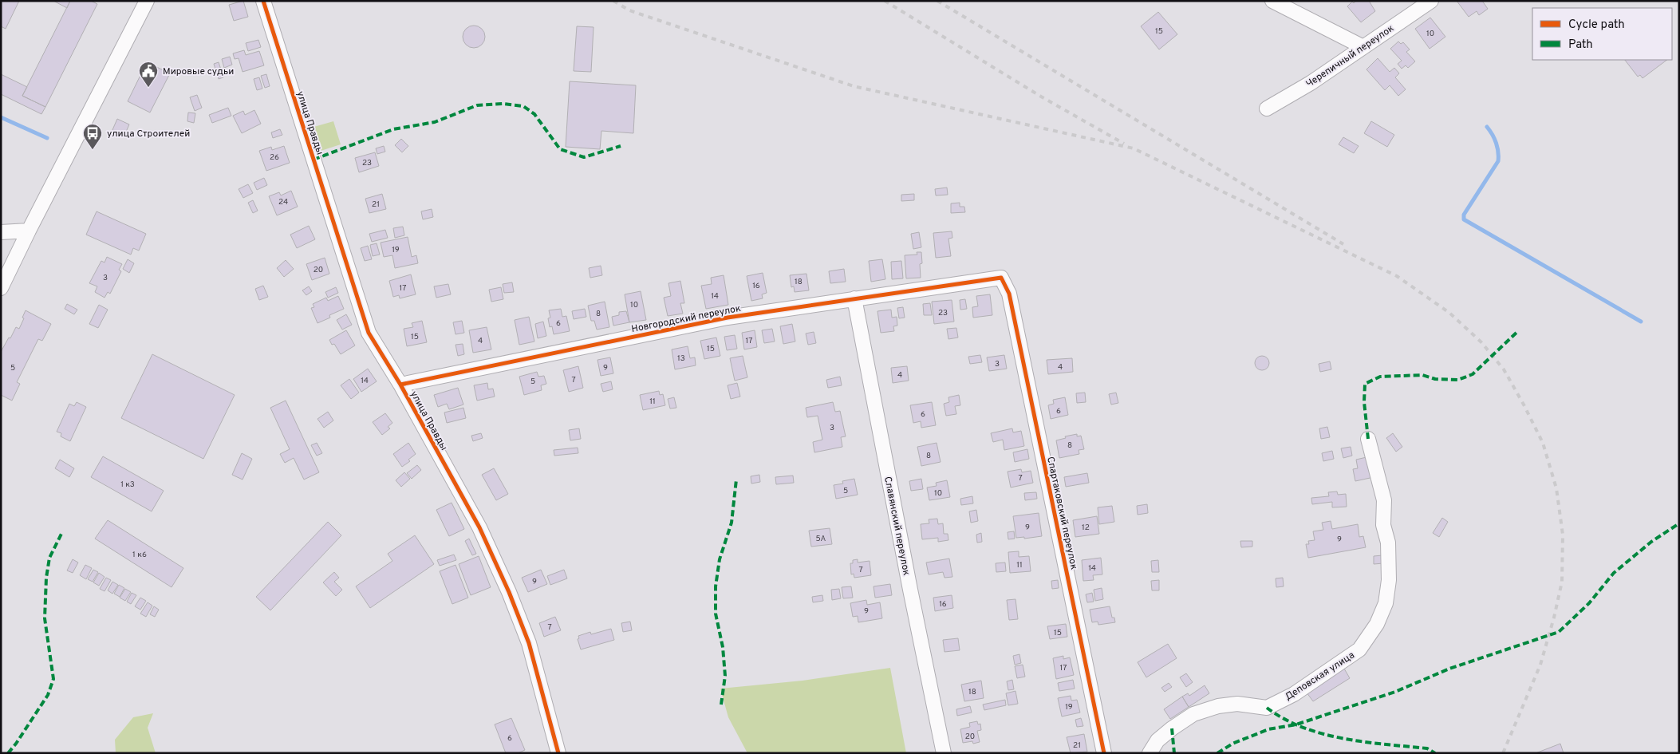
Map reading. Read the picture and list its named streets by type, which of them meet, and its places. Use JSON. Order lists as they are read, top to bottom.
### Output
{
  "streets": {
    "street": [
      "Черепичный переулок",
      "улица Правды",
      "Новгородский переулок",
      "Спартаковский переулок",
      "Славянский переулок",
      "Деповская улица"
    ]
  },
  "crossings": [
    ["улица Правды", "Новгородский переулок"],
    ["Новгородский переулок", "Спартаковский переулок"],
    ["Новгородский переулок", "Славянский переулок"]
  ],
  "places": {
    "public building": ["Мировые судьи"],
    "bus stop": ["улица Строителей"]
  },
  "house_numbers": [
    "15",
    "10",
    "26",
    "23",
    "24",
    "21",
    "19",
    "20",
    "3",
    "18",
    "16",
    "17",
    "14",
    "10",
    "23",
    "8",
    "6",
    "15",
    "4",
    "17",
    "15",
    "13",
    "3",
    "4",
    "5",
    "9",
    "4",
    "7",
    "14",
    "5",
    "11",
    "6",
    "6",
    "3",
    "8",
    "8",
    "7",
    "1 к3",
    "5",
    "10",
    "9",
    "12",
    "5А",
    "9",
    "1 к6",
    "11",
    "14",
    "7",
    "9",
    "16",
    "9",
    "7",
    "15",
    "17",
    "18",
    "19",
    "20",
    "6",
    "21"
  ],
  "legend": ["Cycle path", "Path"]
}
